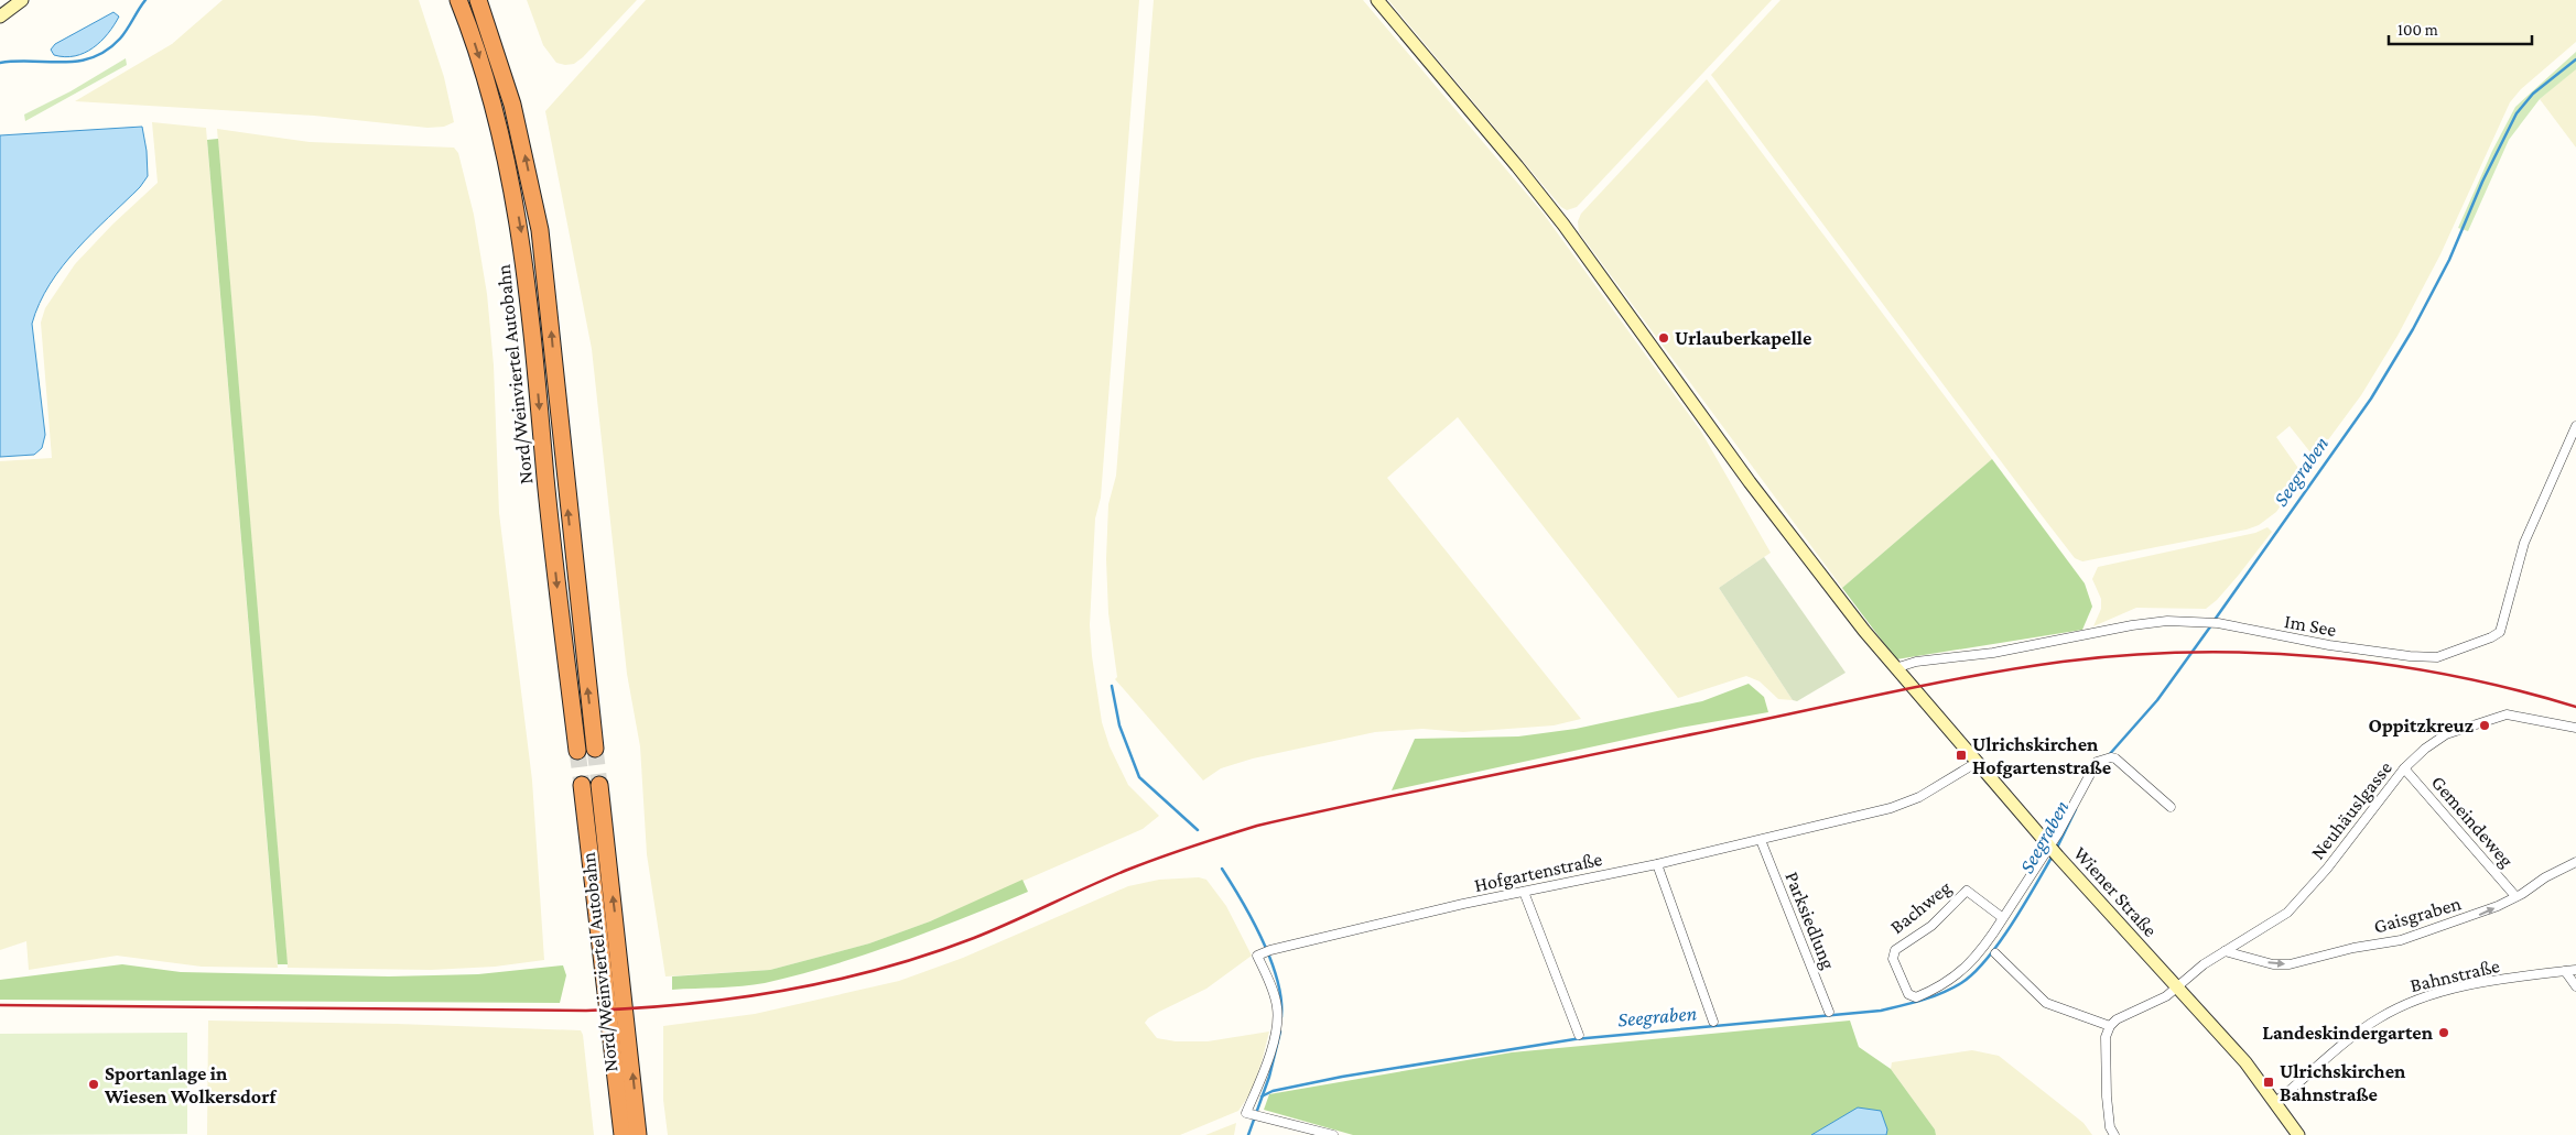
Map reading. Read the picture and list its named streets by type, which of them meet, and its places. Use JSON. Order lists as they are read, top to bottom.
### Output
{
  "streets": {
    "highway": ["Nord/Weinviertel Autobahn"],
    "street": [
      "Im See",
      "Neuhäuslgasse",
      "Gemeindeweg",
      "Hofgartenstraße",
      "Wiener Straße",
      "Bachweg",
      "Gaisgraben",
      "Parksiedlung",
      "Bahnstraße"
    ]
  },
  "crossings": [
    ["Im See", "Wiener Straße"],
    ["Neuhäuslgasse", "Gemeindeweg"],
    ["Neuhäuslgasse", "Wiener Straße"],
    ["Neuhäuslgasse", "Gaisgraben"],
    ["Gemeindeweg", "Gaisgraben"],
    ["Hofgartenstraße", "Wiener Straße"],
    ["Hofgartenstraße", "Parksiedlung"],
    ["Wiener Straße", "Bachweg"],
    ["Wiener Straße", "Bahnstraße"]
  ],
  "one_way": ["Gaisgraben"],
  "water": ["Seegraben"],
  "places": {
    "other": [
      "Urlauberkapelle",
      "Oppitzkreuz",
      "Landeskindergarten",
      "Sportanlage in Wiesen Wolkersdorf"
    ],
    "transit": ["Ulrichskirchen Hofgartenstraße", "Ulrichskirchen Bahnstraße"]
  },
  "scale_bar": "100 m"
}
